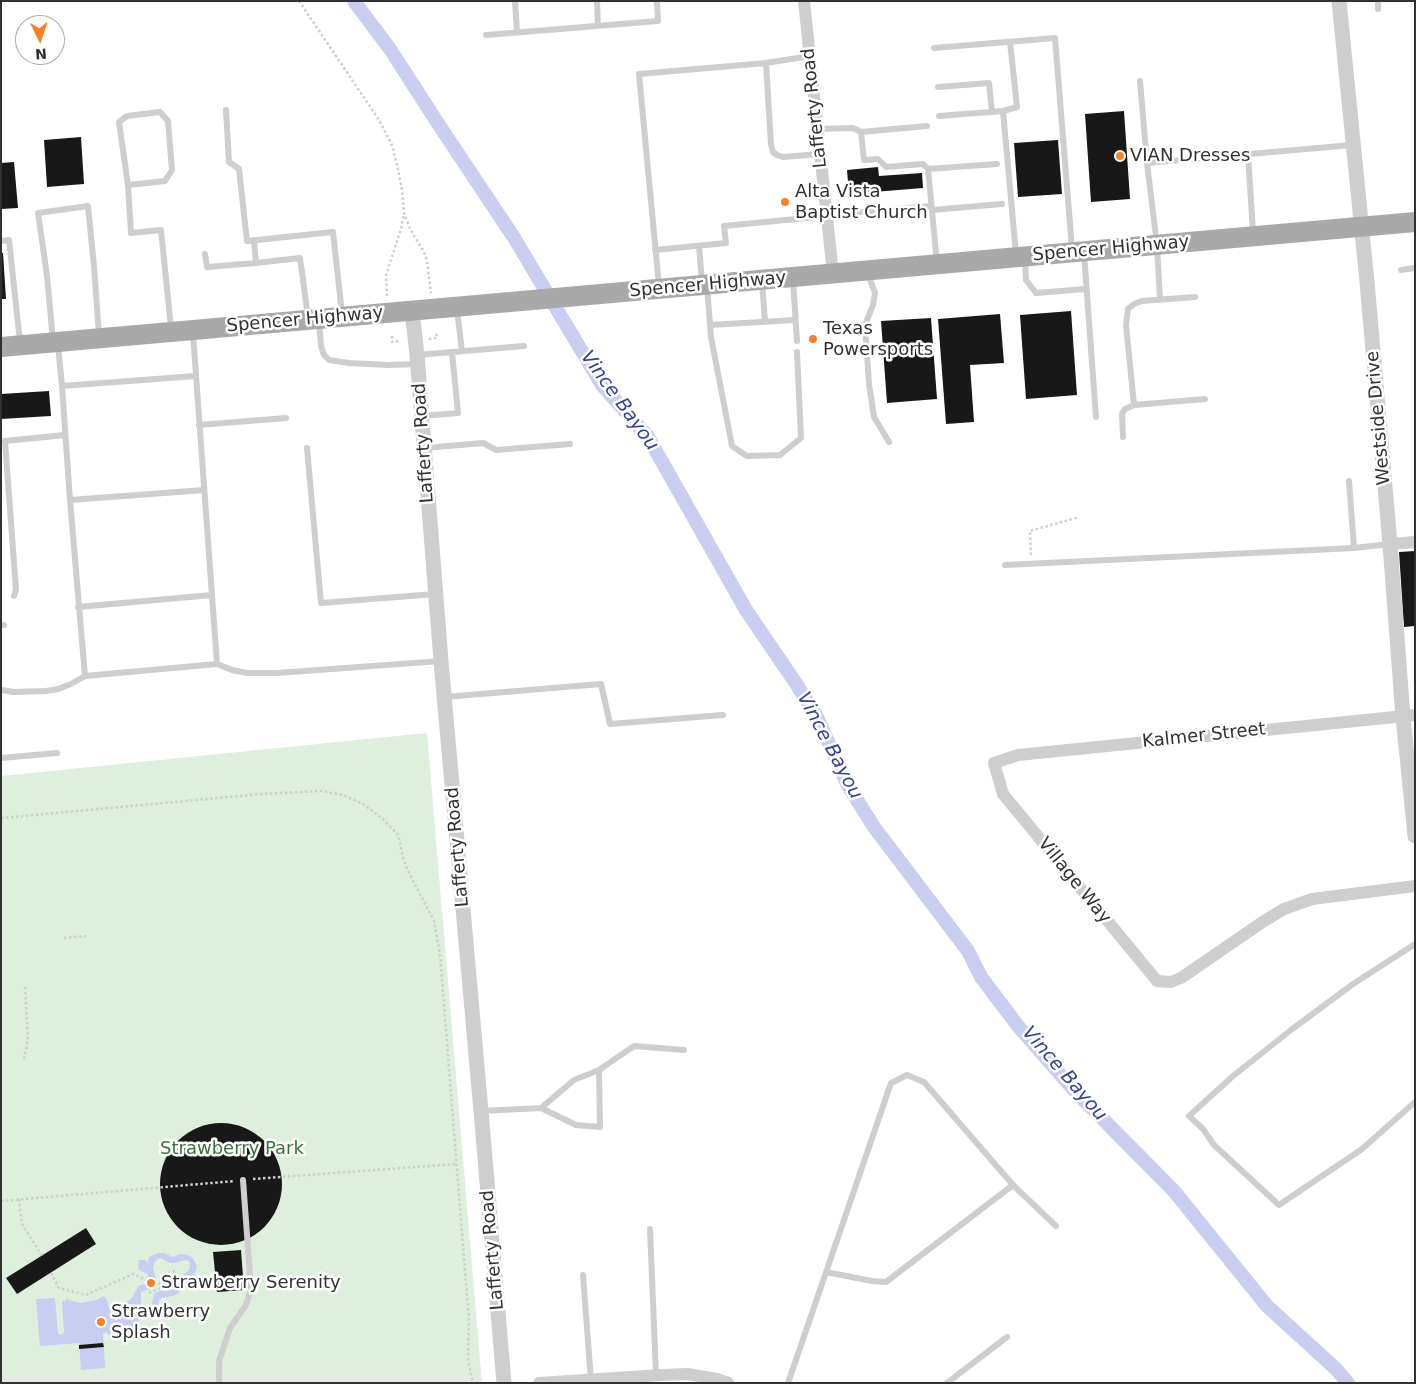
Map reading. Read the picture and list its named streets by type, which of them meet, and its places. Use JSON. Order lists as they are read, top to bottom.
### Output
{
  "streets": {
    "main road": ["Spencer Highway"],
    "street": [
      "Lafferty Road",
      "Westside Drive",
      "Kalmer Street",
      "Village Way"
    ]
  },
  "crossings": [
    ["Lafferty Road", "Spencer Highway"],
    ["Spencer Highway", "Westside Drive"],
    ["Westside Drive", "Kalmer Street"],
    ["Kalmer Street", "Village Way"]
  ],
  "water": ["Vince Bayou"],
  "parks": ["Strawberry Park"],
  "places": [
    "VIAN Dresses",
    "Alta Vista Baptist Church",
    "Texas Powersports",
    "Strawberry Serenity",
    "Strawberry Splash"
  ],
  "north": "bottom"
}
